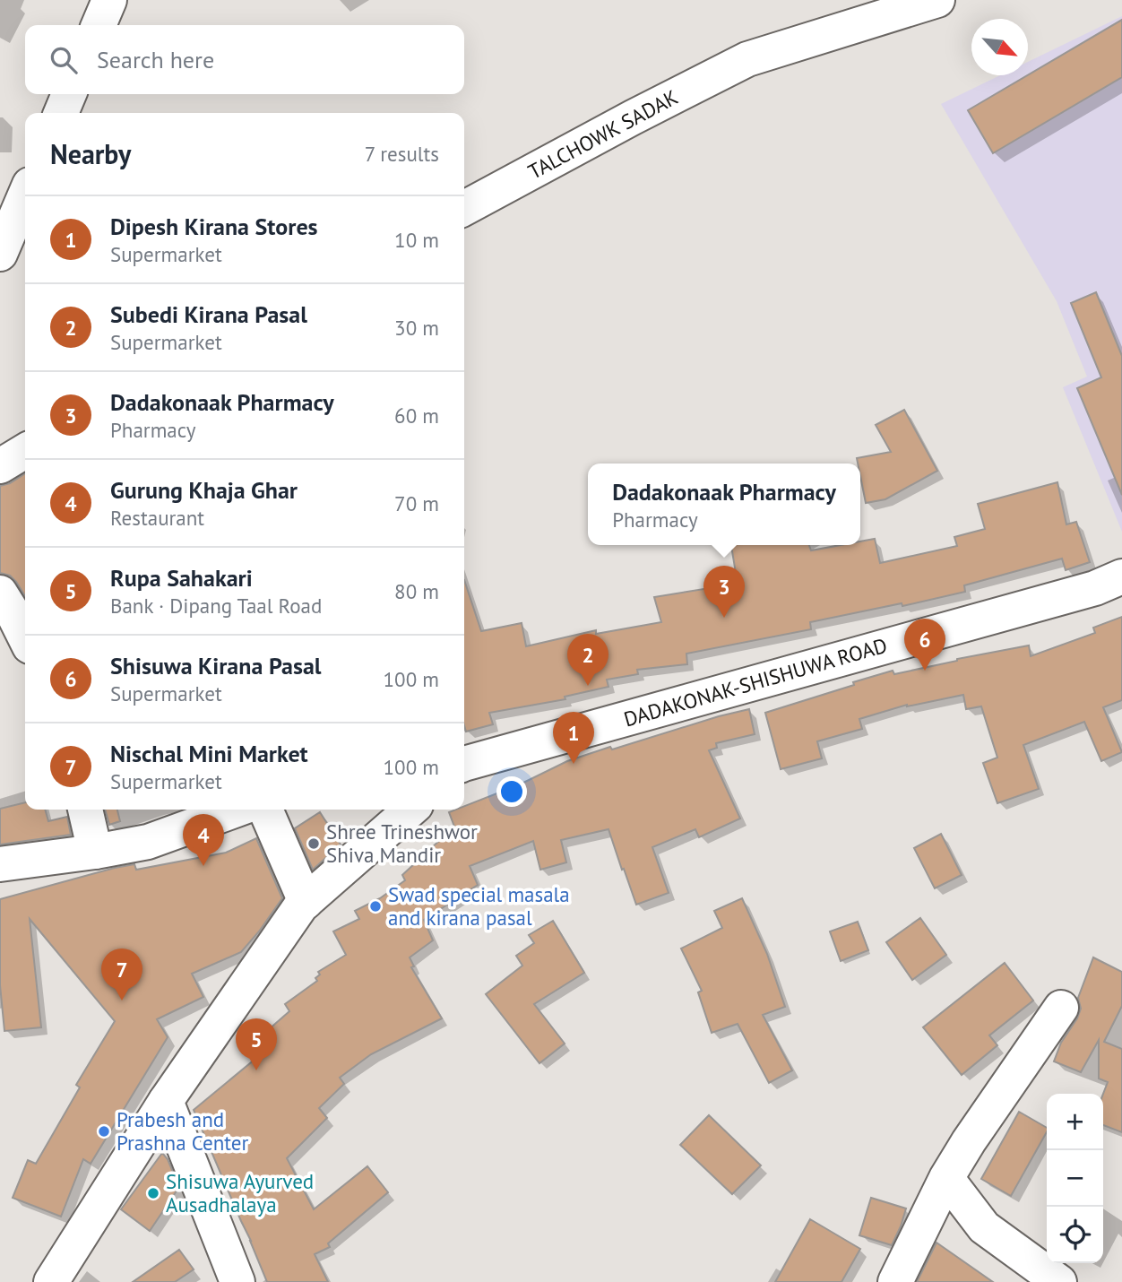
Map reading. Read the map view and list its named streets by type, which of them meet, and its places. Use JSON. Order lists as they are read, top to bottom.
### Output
{
  "streets": {
    "street": ["TALCHOWK SADAK", "DADAKONAK-SHISHUWA ROAD"]
  },
  "places": [
    "Shree Trineshwor Shiva Mandir",
    "Swad special masala and kirana pasal",
    "Prabesh and Prashna Center",
    "Shisuwa Ayurved Ausadhalaya"
  ],
  "north": "bottom right",
  "page": {
    "search": "Search here",
    "heading": ["Nearby", "7 results"],
    "list": [
      {
        "mark": "1",
        "name": "Dipesh Kirana Stores",
        "note": "Supermarket",
        "value": "10 m"
      },
      {
        "mark": "2",
        "name": "Subedi Kirana Pasal",
        "note": "Supermarket",
        "value": "30 m"
      },
      {
        "mark": "3",
        "name": "Dadakonaak Pharmacy",
        "note": "Pharmacy",
        "value": "60 m"
      },
      {
        "mark": "4",
        "name": "Gurung Khaja Ghar",
        "note": "Restaurant",
        "value": "70 m"
      },
      {
        "mark": "5",
        "name": "Rupa Sahakari",
        "note": "Bank · Dipang Taal Road",
        "value": "80 m"
      },
      {
        "mark": "6",
        "name": "Shisuwa Kirana Pasal",
        "note": "Supermarket",
        "value": "100 m"
      },
      {
        "mark": "7",
        "name": "Nischal Mini Market",
        "note": "Supermarket",
        "value": "100 m"
      }
    ],
    "popup": ["Dadakonaak Pharmacy", "Pharmacy"],
    "pins": [
      "3",
      "6",
      "2",
      "1",
      "4",
      "7",
      "5"
    ],
    "map_buttons": ["+", "−"]
  }
}
